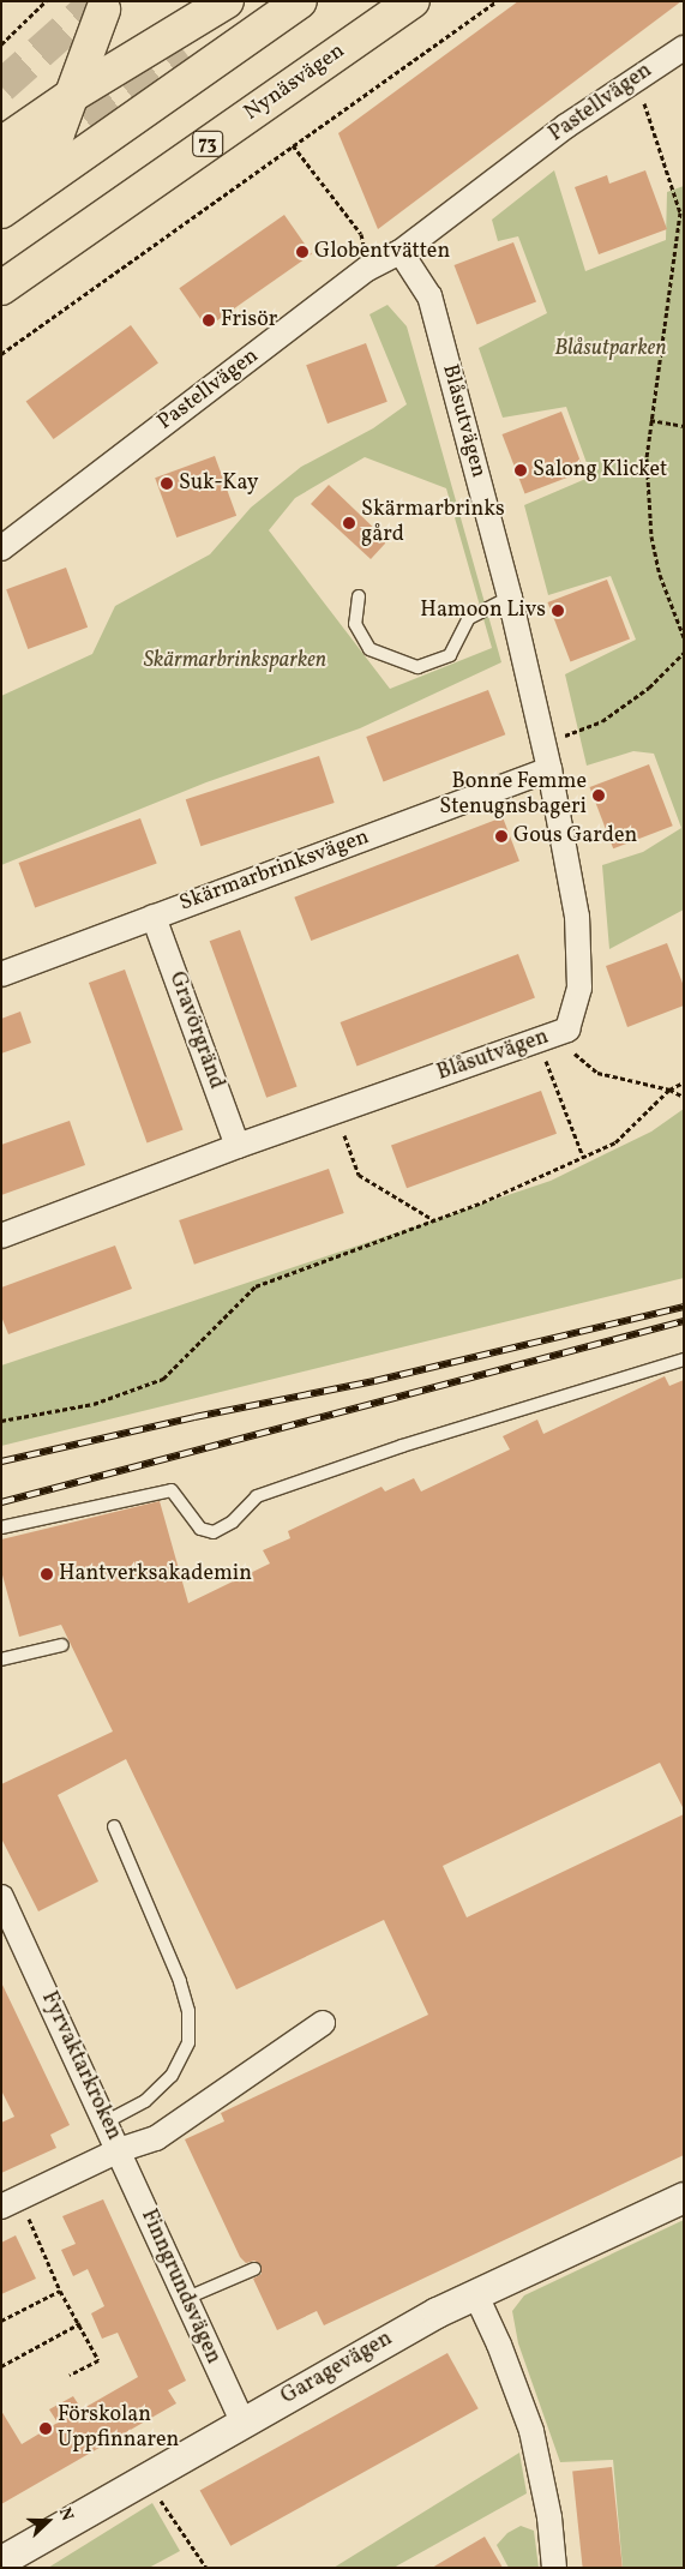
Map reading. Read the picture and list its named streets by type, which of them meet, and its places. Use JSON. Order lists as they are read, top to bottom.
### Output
{
  "streets": {
    "highway": ["Nynäsvägen", "73"],
    "street": [
      "Pastellvägen",
      "Blåsutvägen",
      "Skärmarbrinksvägen",
      "Gravörgränd",
      "Fyrvaktarkroken",
      "Finngrundsvägen",
      "Garagevägen"
    ]
  },
  "crossings": [
    ["Pastellvägen", "Blåsutvägen"],
    ["Blåsutvägen", "Skärmarbrinksvägen"],
    ["Blåsutvägen", "Gravörgränd"],
    ["Skärmarbrinksvägen", "Gravörgränd"],
    ["Fyrvaktarkroken", "Finngrundsvägen"],
    ["Finngrundsvägen", "Garagevägen"]
  ],
  "parks": ["Blåsutparken", "Skärmarbrinksparken"],
  "places": [
    "Globentvätten",
    "Frisör",
    "Salong Klicket",
    "Suk-Kay",
    "Skärmarbrinks gård",
    "Hamoon Livs",
    "Bonne Femme Stenugnsbageri",
    "Gous Garden",
    "Hantverksakademin",
    "Förskolan Uppfinnaren"
  ],
  "north": "right"
}
